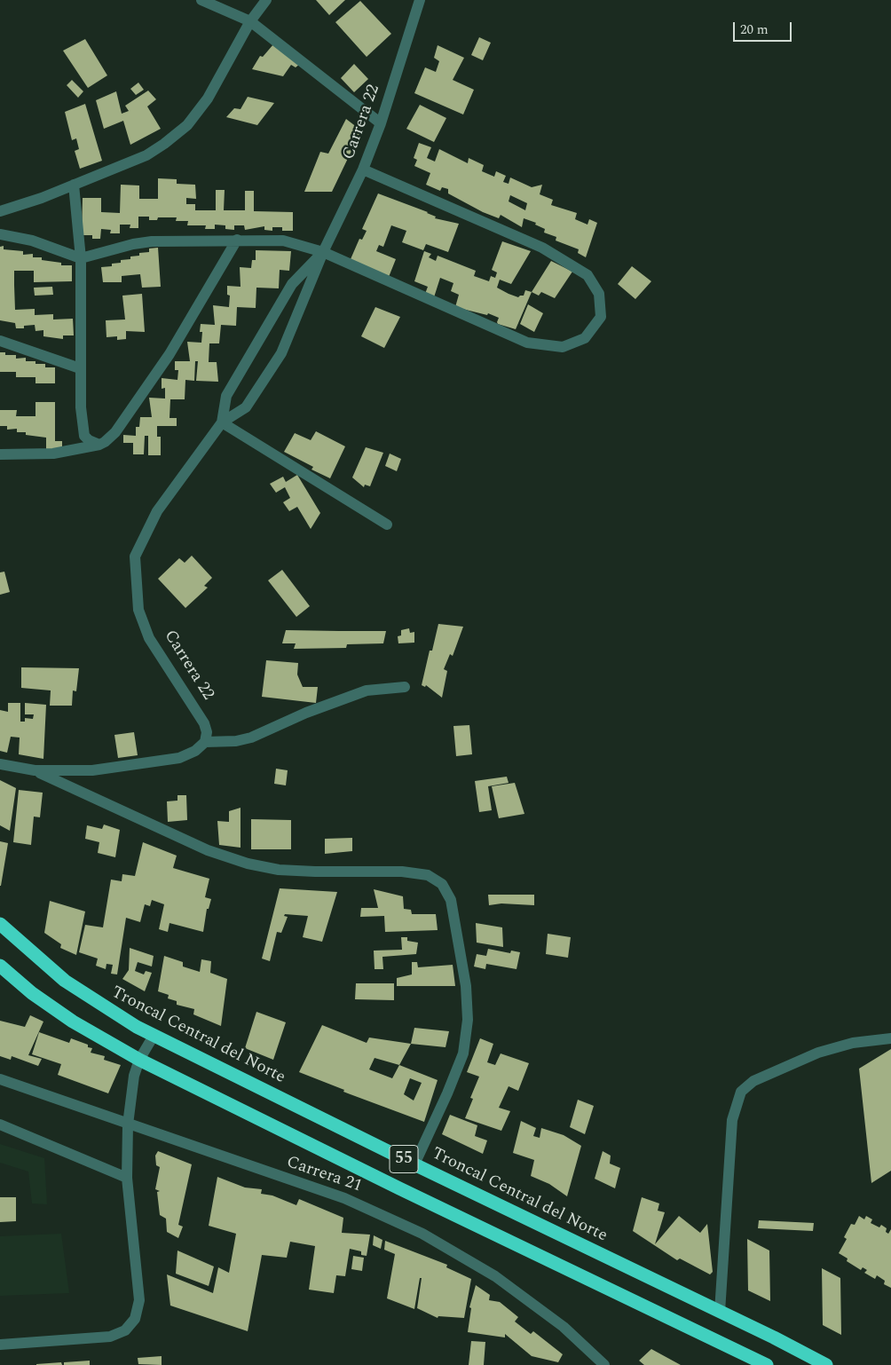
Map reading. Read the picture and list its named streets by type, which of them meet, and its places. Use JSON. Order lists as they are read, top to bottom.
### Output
{
  "streets": {
    "highway": ["Troncal Central del Norte", "55"],
    "street": ["Carrera 22", "Carrera 21"]
  },
  "scale_bar": "20 m"
}
